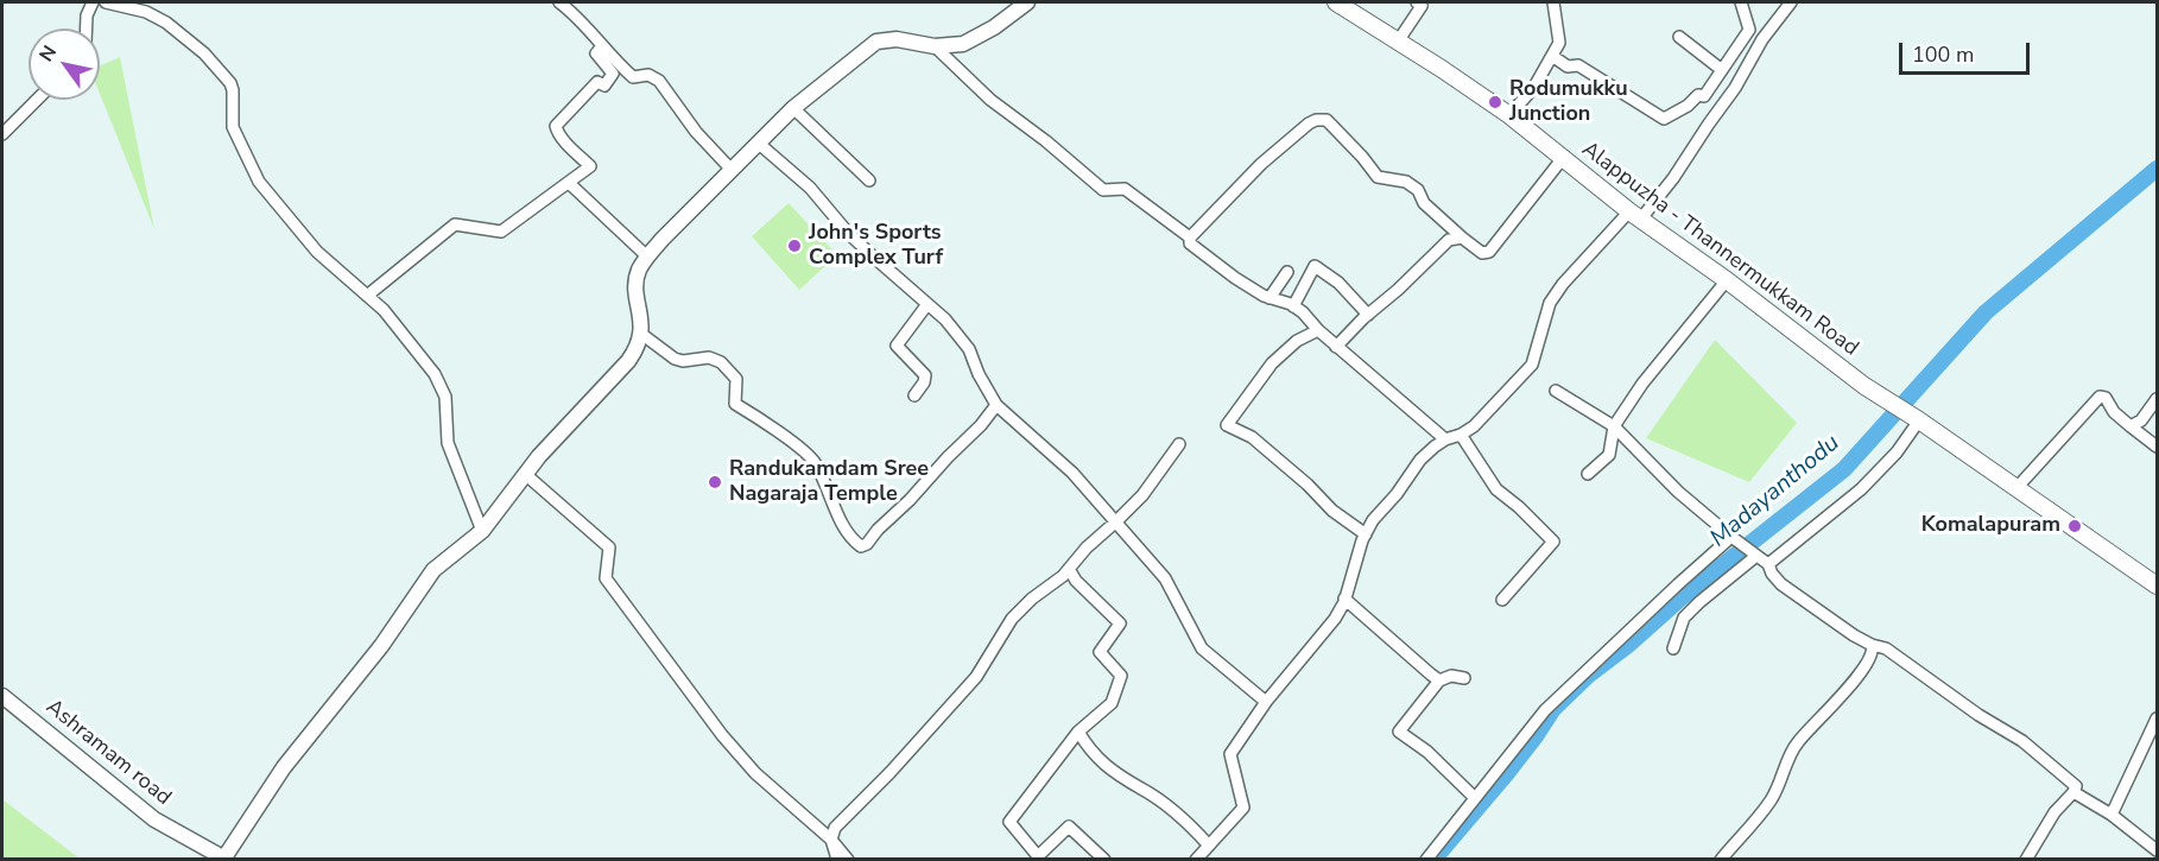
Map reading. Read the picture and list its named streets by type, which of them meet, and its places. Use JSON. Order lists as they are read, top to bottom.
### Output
{
  "streets": {
    "main road": ["Alappuzha - Thannermukkam Road"],
    "street": ["Ashramam road"]
  },
  "water": ["Madayanthodu"],
  "places": [
    "Rodumukku Junction",
    "John's Sports Complex Turf",
    "Randukamdam Sree Nagaraja Temple",
    "Komalapuram"
  ],
  "scale_bar": "100 m",
  "north": "top left"
}
